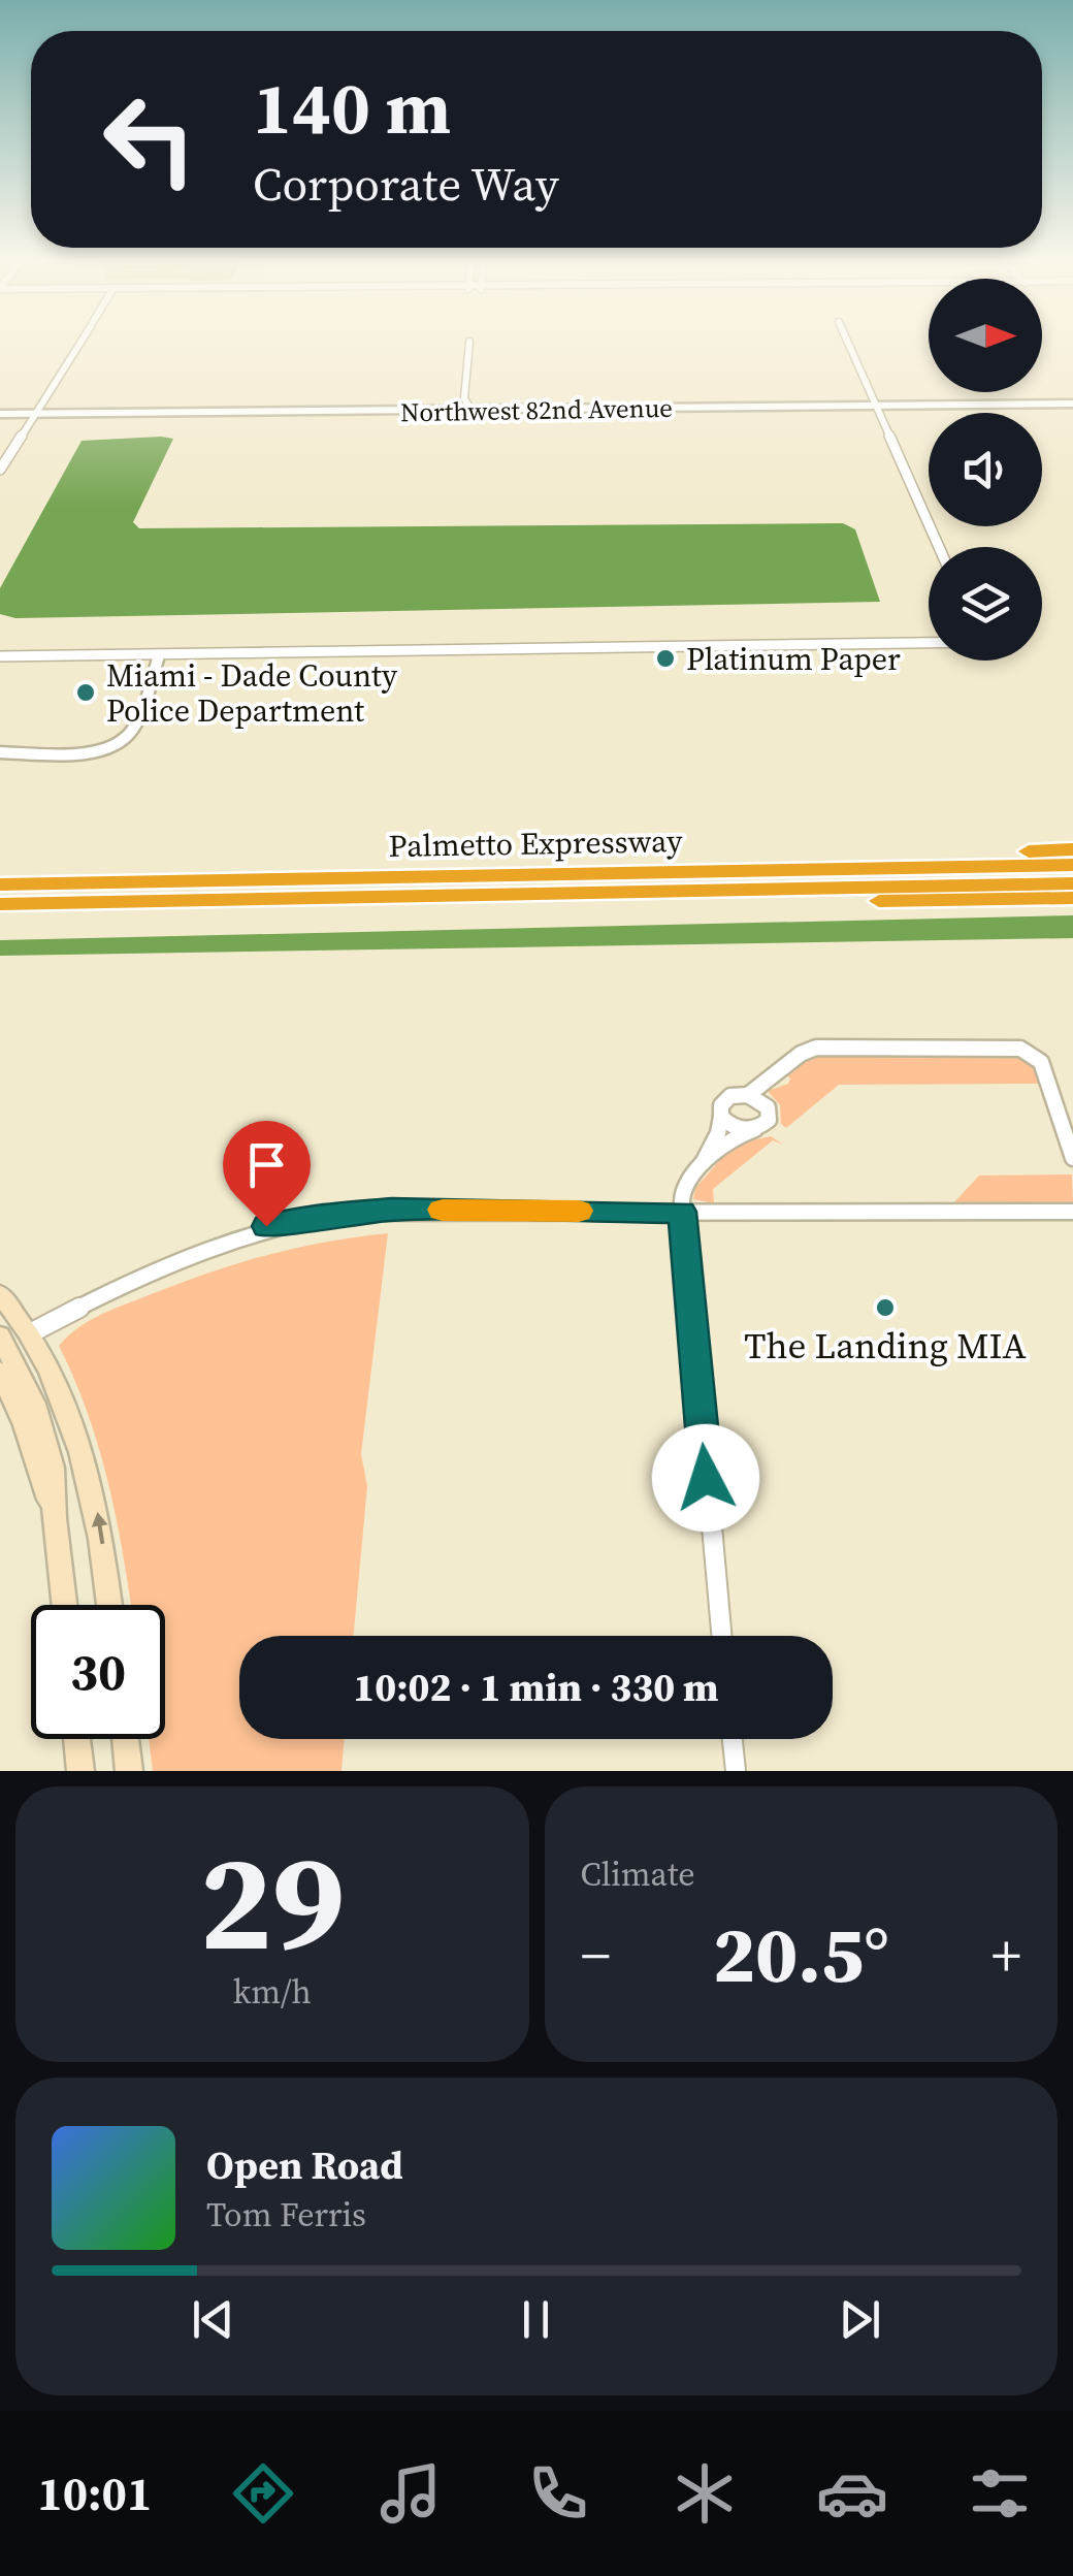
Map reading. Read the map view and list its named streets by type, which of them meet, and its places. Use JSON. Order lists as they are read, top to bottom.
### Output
{
  "streets": {
    "highway": ["Palmetto Expressway"],
    "street": ["Northwest 82nd Avenue"]
  },
  "places": ["Platinum Paper", "Miami - Dade County Police Department", "The Landing MIA"],
  "north": "right",
  "page": {
    "turn": ["140 m", "Corporate Way"],
    "limit": "30",
    "trip": "10:02 · 1 min · 330 m",
    "tile": [
      ["29", "km/h"],
      "Climate"
    ],
    "heat": ["−", "20.5°", "+"],
    "song": ["Open Road", "Tom Ferris"],
    "tabs": "10:01"
  }
}
